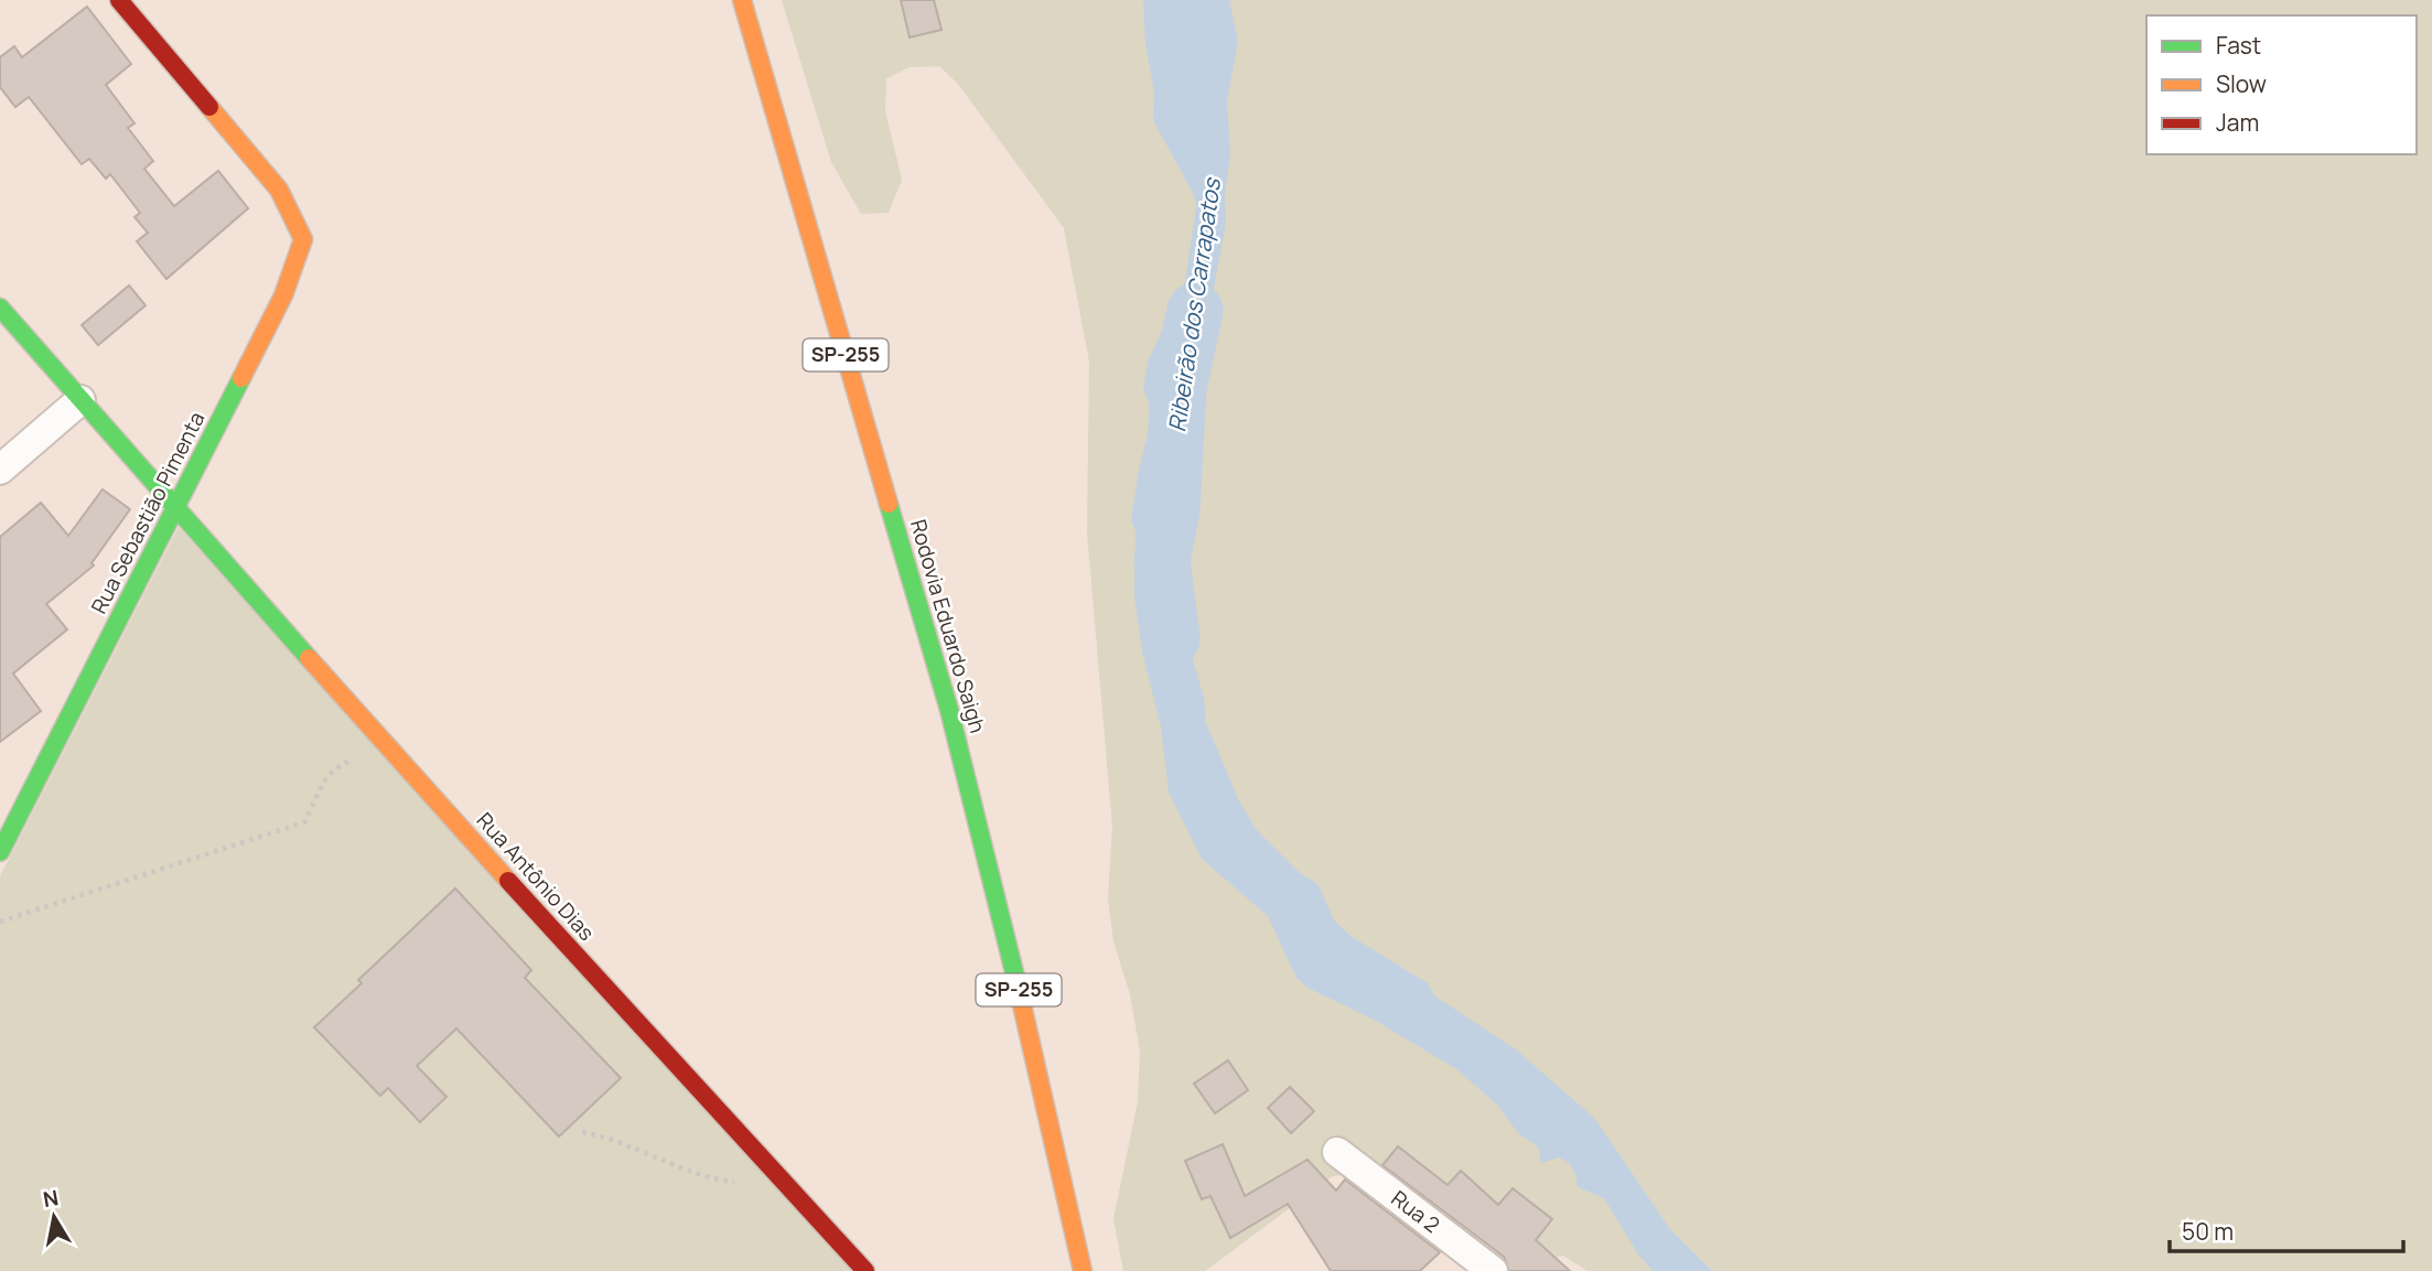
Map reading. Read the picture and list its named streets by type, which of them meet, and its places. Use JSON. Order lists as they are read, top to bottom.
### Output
{
  "streets": {
    "main road": [
      "SP-255",
      "Rua Sebastião Pimenta",
      "Rodovia Eduardo Saigh",
      "Rua Antônio Dias"
    ],
    "street": ["Rua 2"]
  },
  "crossings": [
    ["Rua Sebastião Pimenta", "Rua Antônio Dias"]
  ],
  "water": ["Ribeirão dos Carrapatos"],
  "legend": ["Fast", "Slow", "Jam"],
  "scale_bar": "50 m",
  "north": "top"
}
